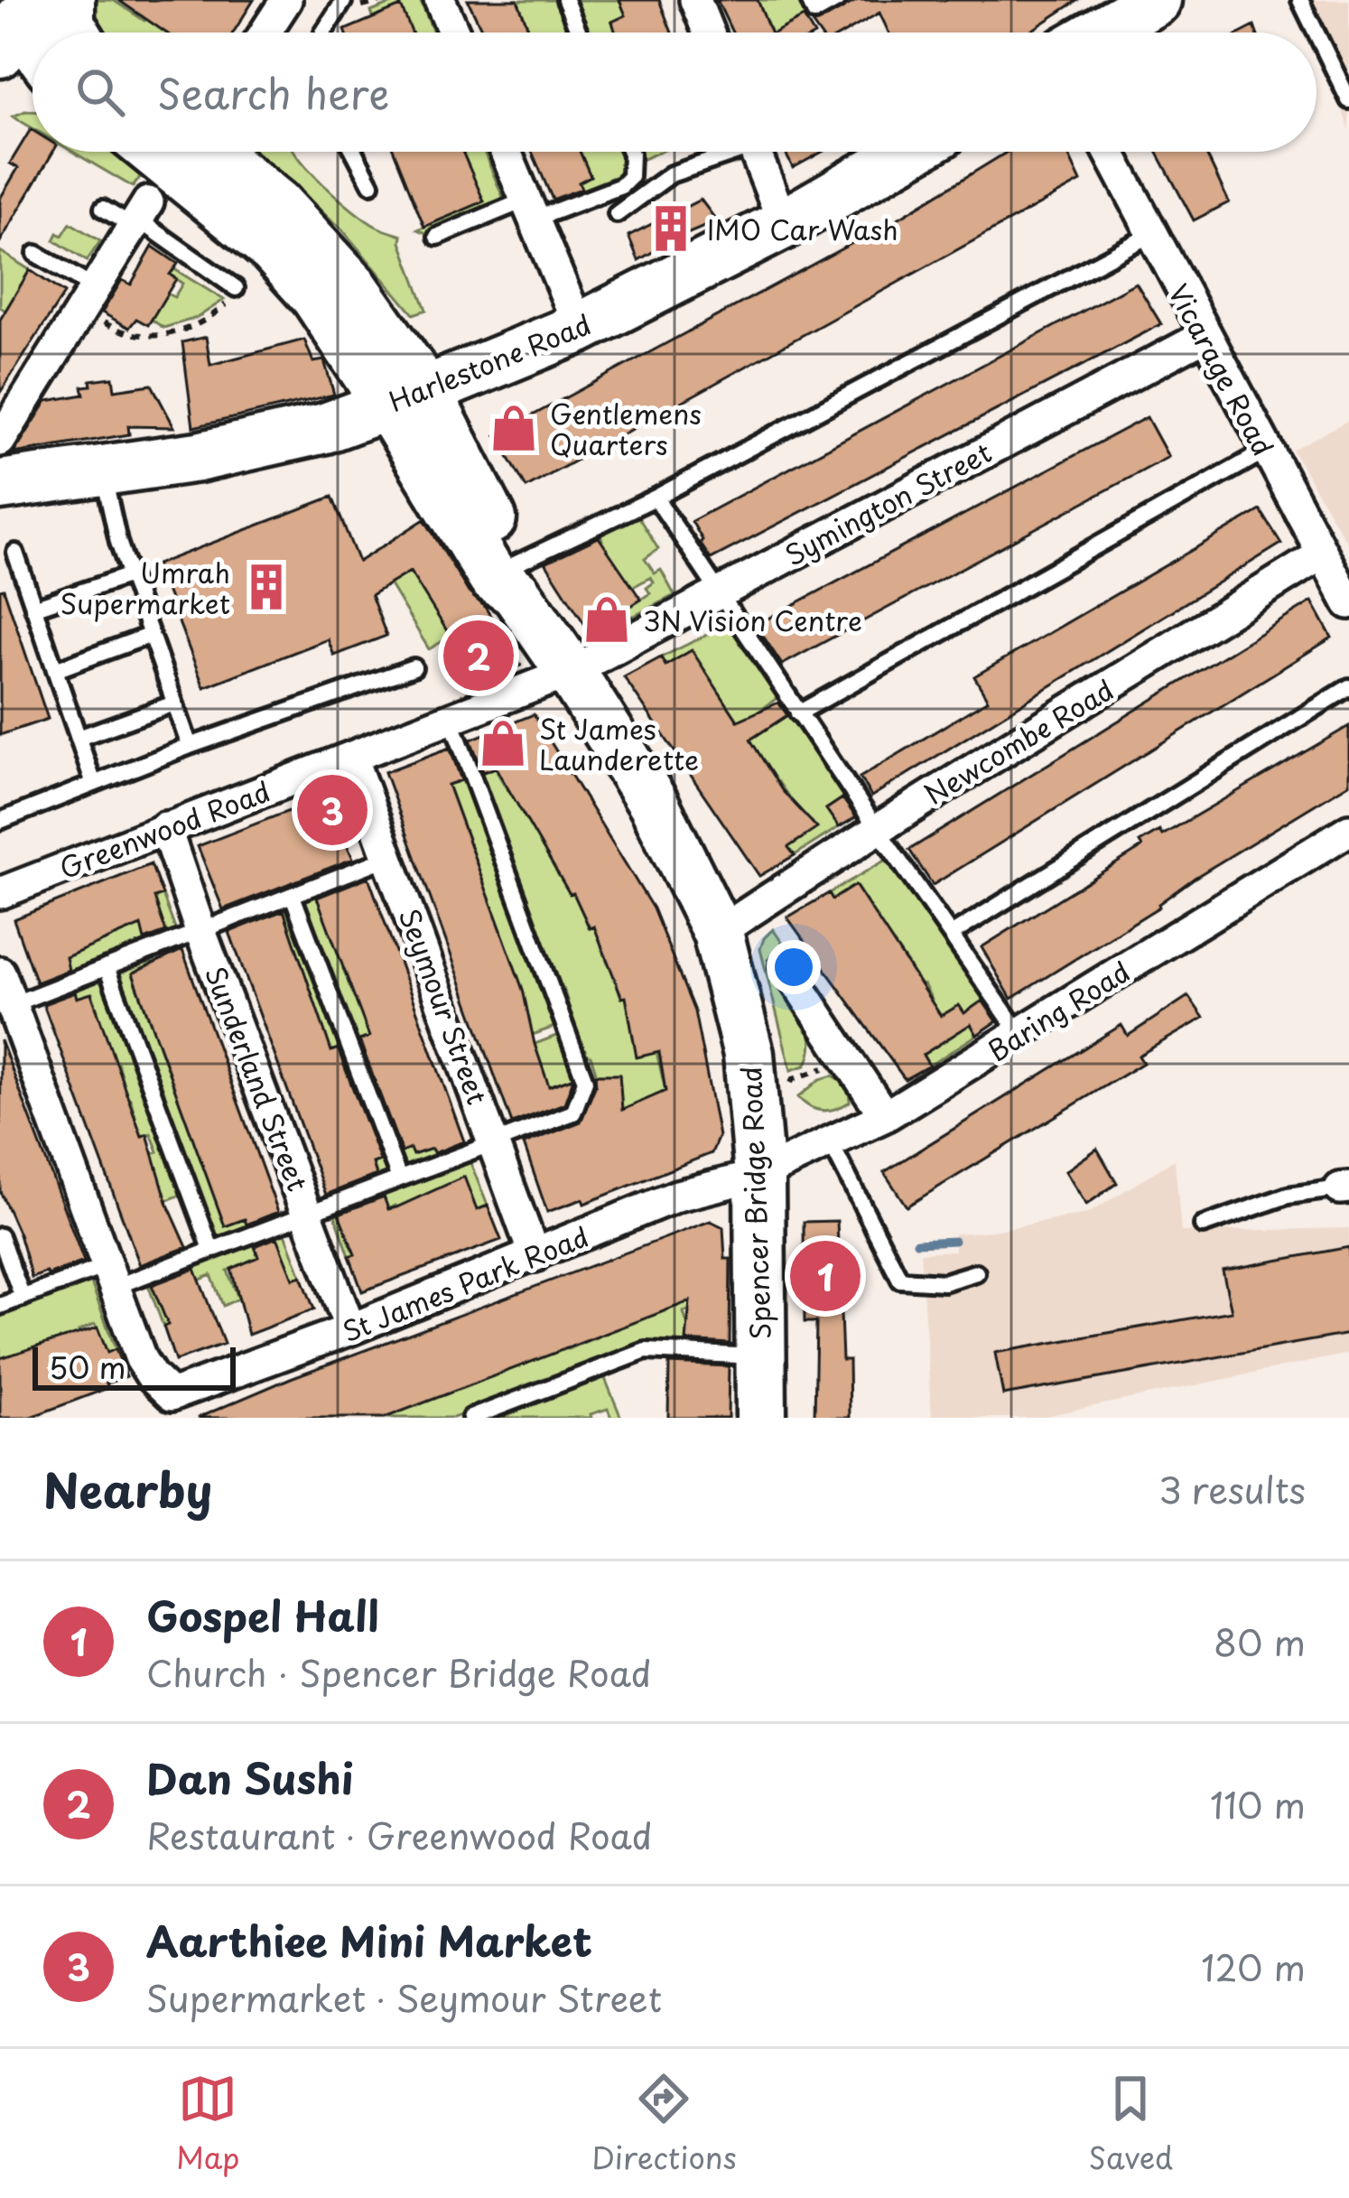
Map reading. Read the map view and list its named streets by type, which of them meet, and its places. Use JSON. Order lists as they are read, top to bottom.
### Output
{
  "streets": {
    "main road": ["Harlestone Road", "Spencer Bridge Road"],
    "street": [
      "Vicarage Road",
      "Symington Street",
      "Newcombe Road",
      "Greenwood Road",
      "Seymour Street",
      "Baring Road",
      "Sunderland Street",
      "St James Park Road"
    ]
  },
  "crossings": [
    ["Harlestone Road", "Spencer Bridge Road"],
    ["Vicarage Road", "Symington Street"],
    ["Vicarage Road", "Newcombe Road"],
    ["Symington Street", "Greenwood Road"],
    ["Symington Street", "Spencer Bridge Road"],
    ["Newcombe Road", "Spencer Bridge Road"],
    ["Greenwood Road", "Seymour Street"],
    ["Greenwood Road", "Sunderland Street"],
    ["Greenwood Road", "Spencer Bridge Road"],
    ["Seymour Street", "St James Park Road"],
    ["Baring Road", "Spencer Bridge Road"],
    ["Baring Road", "St James Park Road"],
    ["Sunderland Street", "St James Park Road"],
    ["Spencer Bridge Road", "St James Park Road"]
  ],
  "places": {
    "building": ["IMO Car Wash", "Umrah Supermarket"],
    "shop": ["Gentlemens Quarters", "3N Vision Centre", "St James Launderette"]
  },
  "scale_bar": "50 m",
  "page": {
    "search": "Search here",
    "pins": ["2", "3", "1"],
    "scale": "50 m",
    "heading": ["Nearby", "3 results"],
    "list": [
      {
        "mark": "1",
        "name": "Gospel Hall",
        "note": "Church · Spencer Bridge Road",
        "value": "80 m"
      },
      {
        "mark": "2",
        "name": "Dan Sushi",
        "note": "Restaurant · Greenwood Road",
        "value": "110 m"
      },
      {
        "mark": "3",
        "name": "Aarthiee Mini Market",
        "note": "Supermarket · Seymour Street",
        "value": "120 m"
      }
    ],
    "nav": ["Map", "Directions", "Saved"]
  }
}
